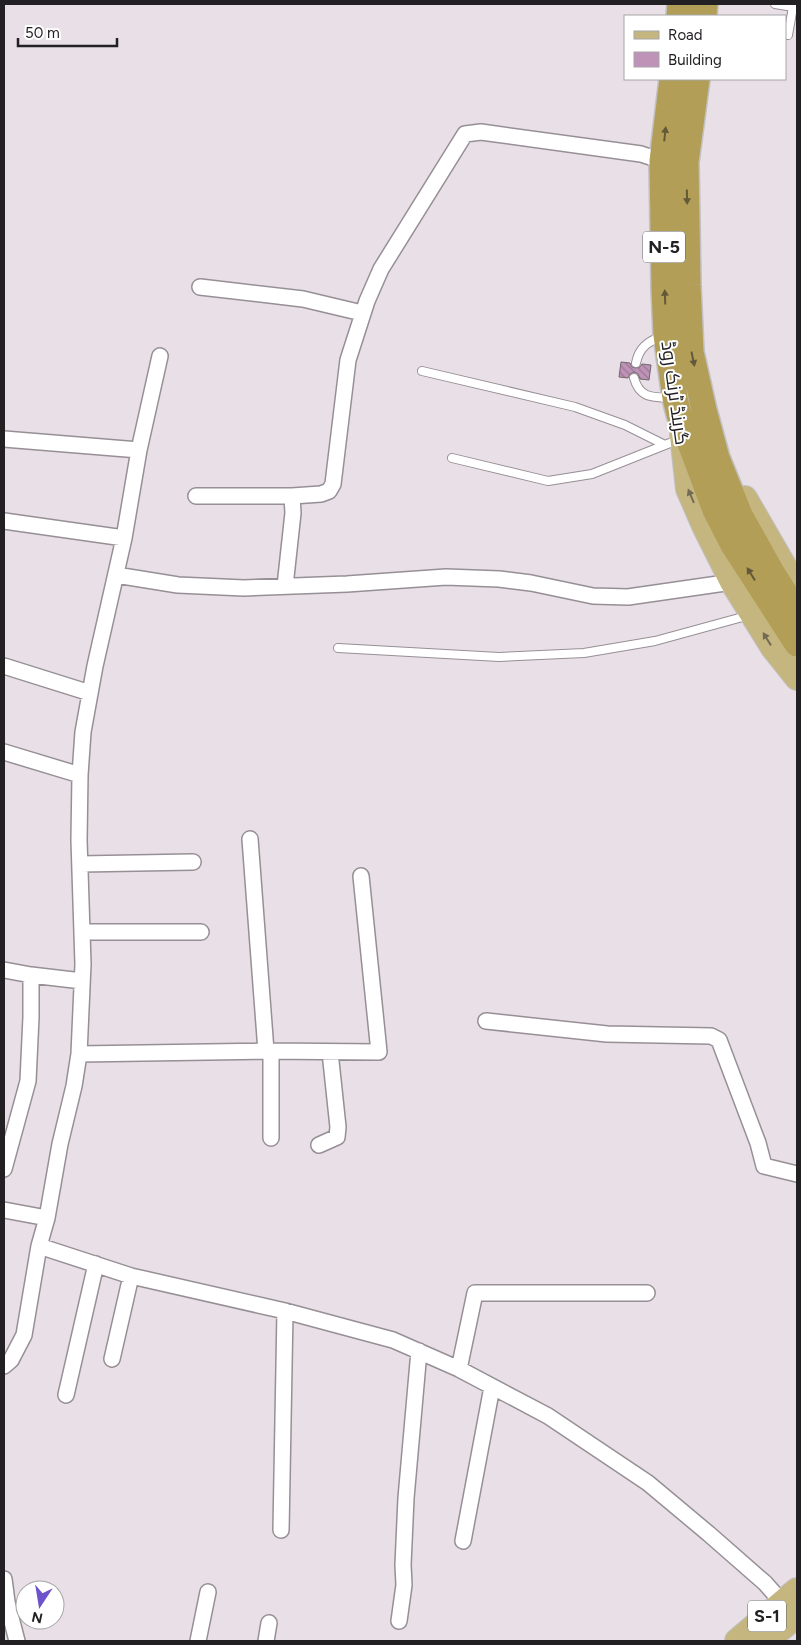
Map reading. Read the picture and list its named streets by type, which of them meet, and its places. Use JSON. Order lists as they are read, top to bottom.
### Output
{
  "streets": {
    "highway": ["N-5", "گرینڈ ٹرنک روڈ"],
    "main road": ["S-1"]
  },
  "legend": ["Road", "Building"],
  "scale_bar": "50 m",
  "north": "bottom"
}
